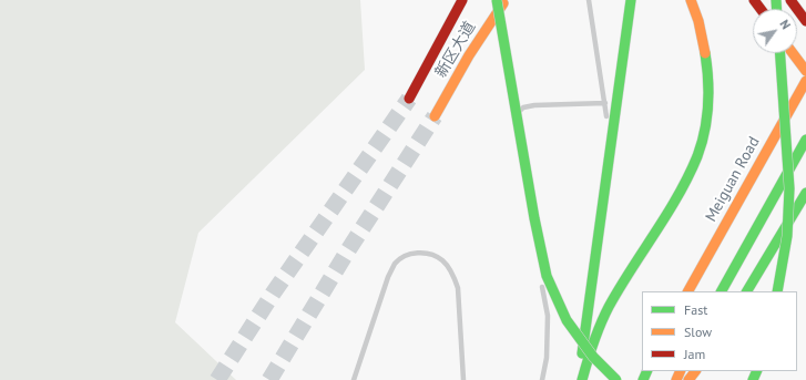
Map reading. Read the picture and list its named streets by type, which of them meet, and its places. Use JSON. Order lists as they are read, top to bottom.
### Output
{
  "streets": {
    "main road": ["新区大道", "Meiguan Road"]
  },
  "legend": ["Fast", "Slow", "Jam"],
  "north": "top right"
}
